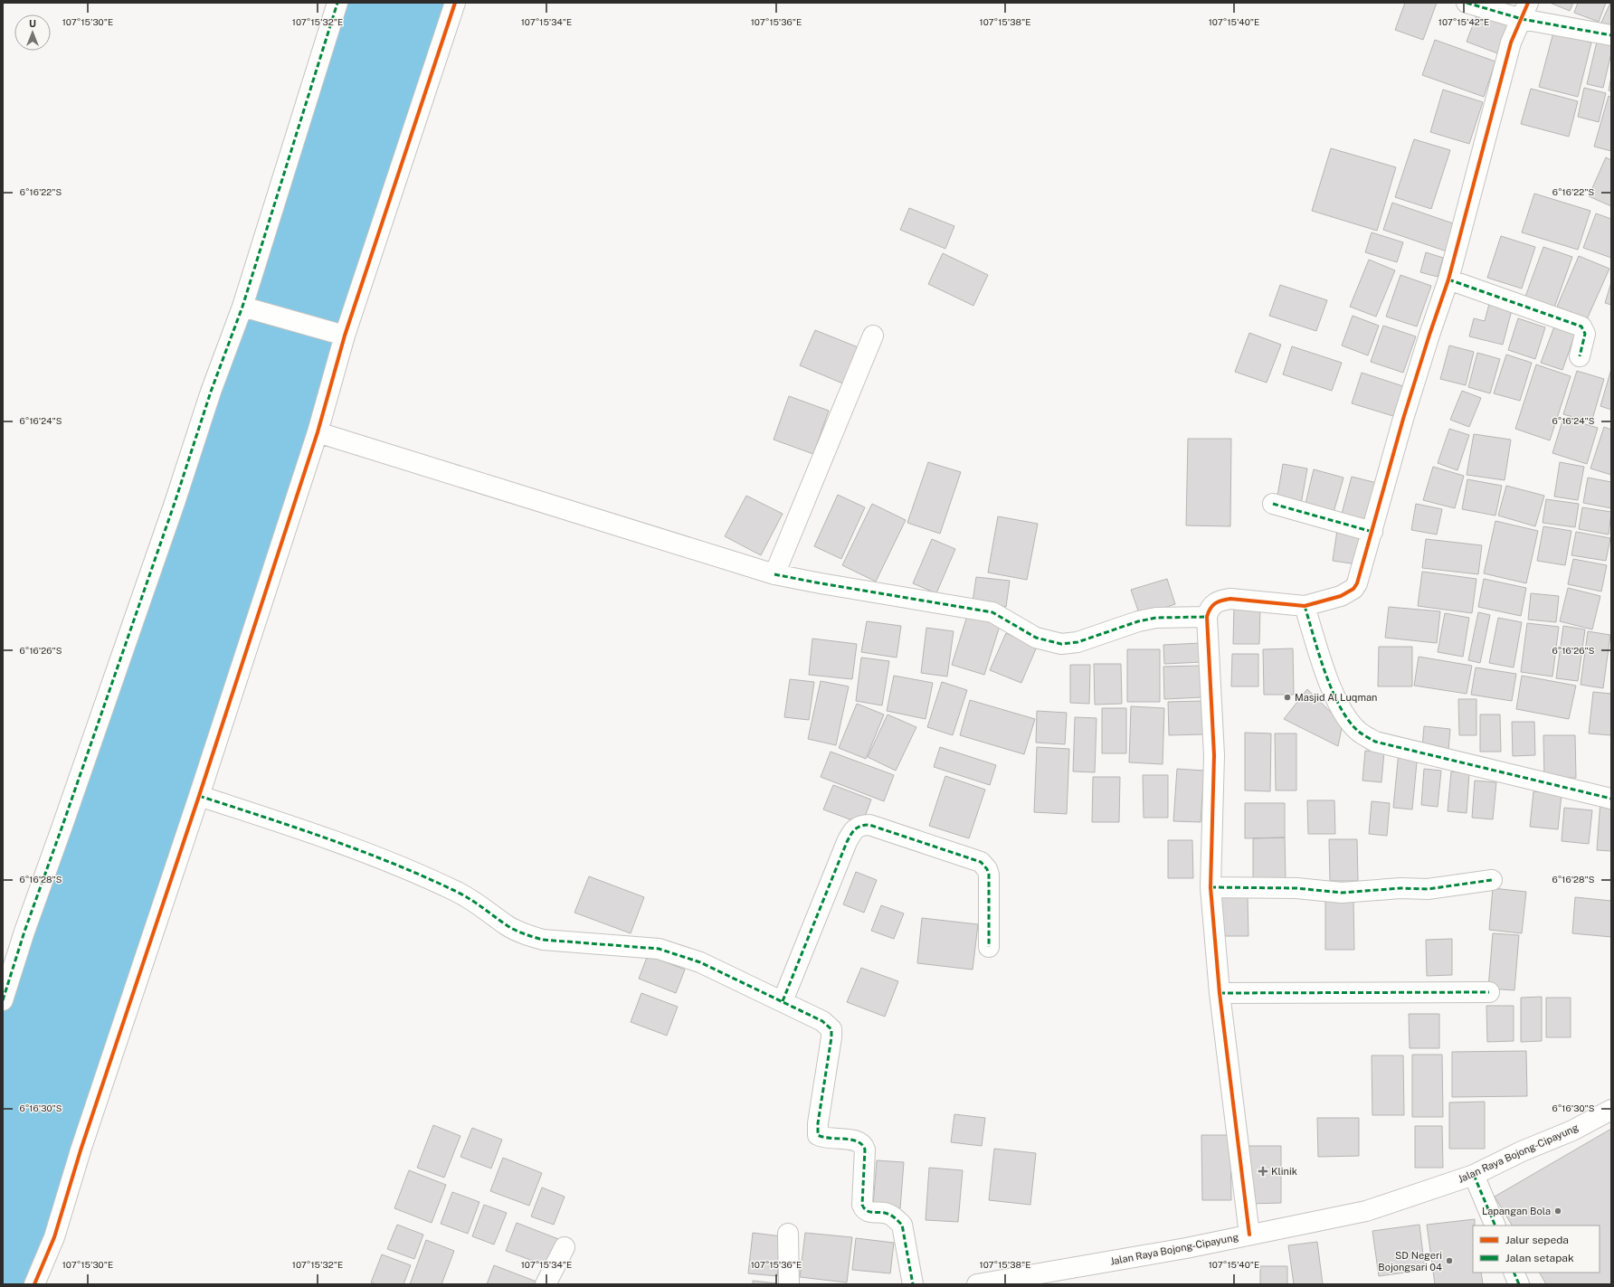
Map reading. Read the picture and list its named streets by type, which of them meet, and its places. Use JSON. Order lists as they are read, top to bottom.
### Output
{
  "streets": {
    "street": ["Jalan Raya Bojong-Cipayung"]
  },
  "places": {
    "other": ["Masjid Al Luqman", "Lapangan Bola", "SD Negeri Bojongsari 04"],
    "health": ["Klinik"]
  },
  "legend": ["Jalur sepeda", "Jalan setapak"],
  "north": "top",
  "coordinates": [
    "107°15'30\"E",
    "107°15'32\"E",
    "107°15'34\"E",
    "107°15'36\"E",
    "107°15'38\"E",
    "107°15'40\"E",
    "107°15'42\"E",
    "6°16'22\"S",
    "6°16'24\"S",
    "6°16'26\"S",
    "6°16'28\"S",
    "6°16'30\"S"
  ]
}
